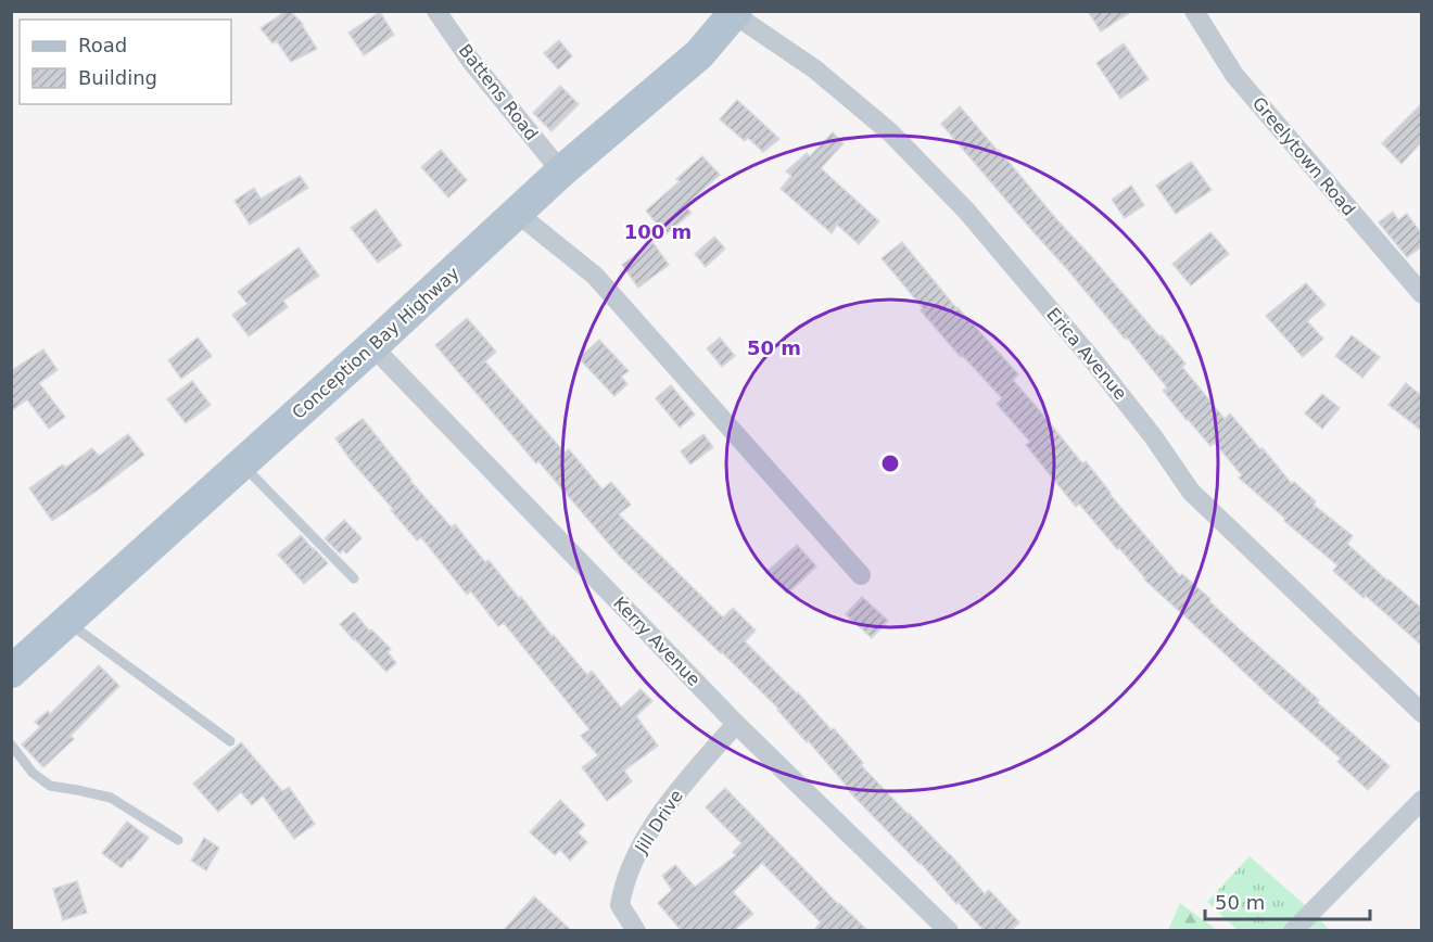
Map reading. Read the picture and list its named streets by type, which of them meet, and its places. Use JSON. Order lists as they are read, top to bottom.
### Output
{
  "streets": {
    "main road": ["Conception Bay Highway"],
    "street": [
      "Battens Road",
      "Greelytown Road",
      "Erica Avenue",
      "Kerry Avenue",
      "Jill Drive"
    ]
  },
  "crossings": [
    ["Battens Road", "Conception Bay Highway"],
    ["Conception Bay Highway", "Erica Avenue"],
    ["Conception Bay Highway", "Kerry Avenue"],
    ["Kerry Avenue", "Jill Drive"]
  ],
  "legend": ["Road", "Building"],
  "scale_bar": "50 m",
  "rings": ["100 m", "50 m"]
}
